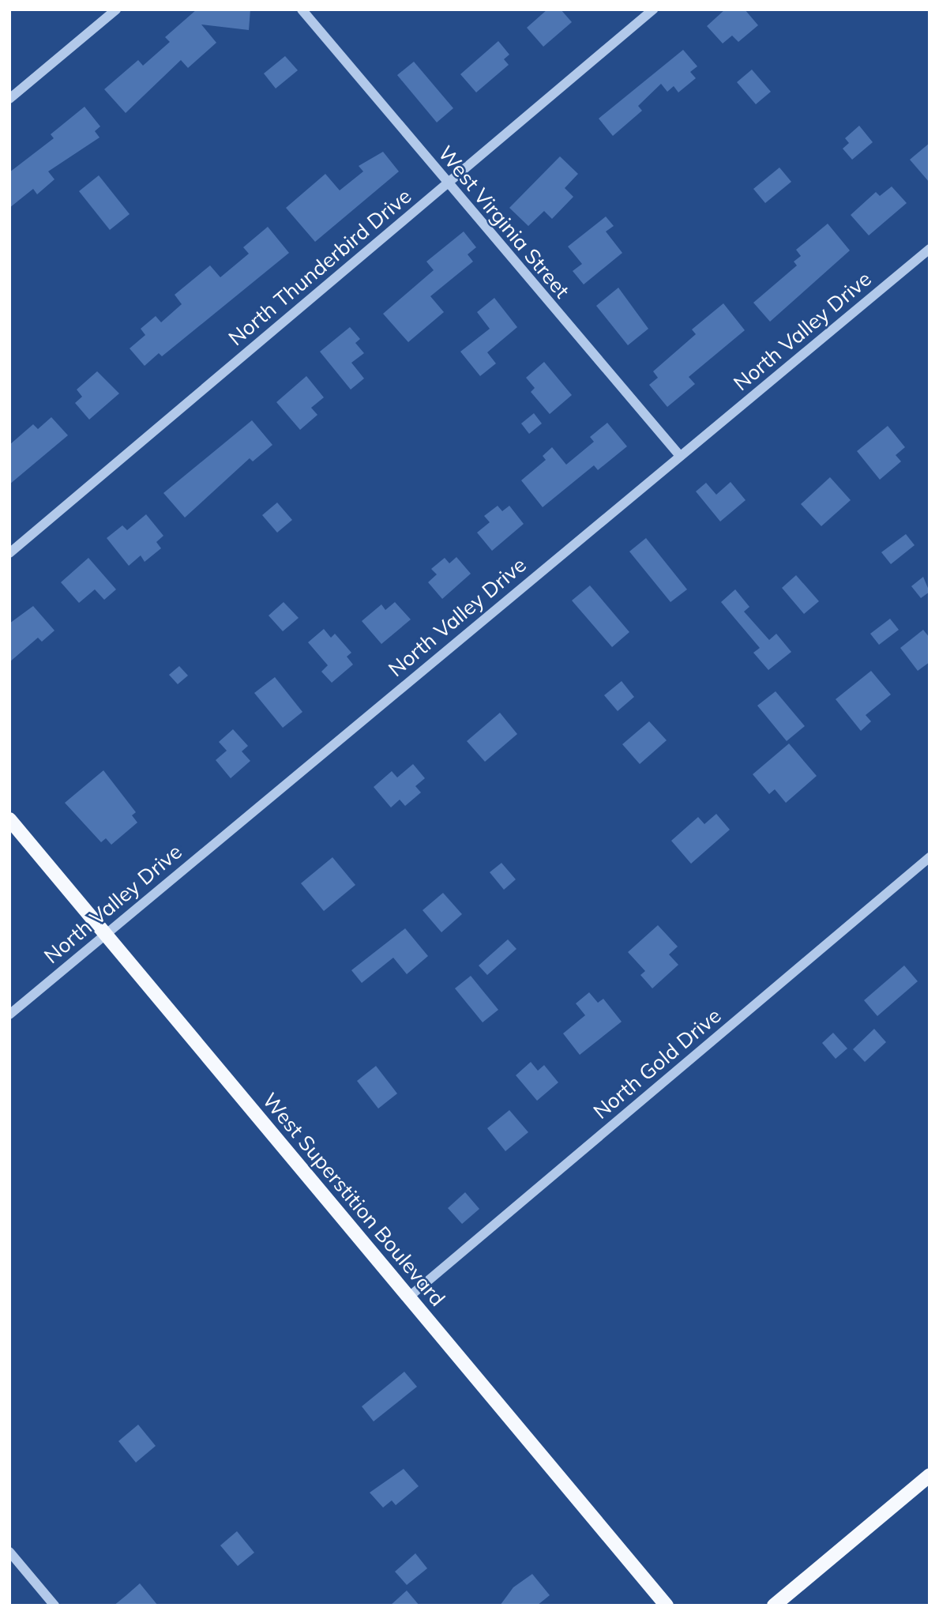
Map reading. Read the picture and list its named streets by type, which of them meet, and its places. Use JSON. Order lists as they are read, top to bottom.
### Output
{
  "streets": {
    "main road": ["West Superstition Boulevard"],
    "street": [
      "West Virginia Street",
      "North Thunderbird Drive",
      "North Valley Drive",
      "North Gold Drive"
    ]
  },
  "crossings": [
    ["West Virginia Street", "North Thunderbird Drive"],
    ["West Virginia Street", "North Valley Drive"],
    ["North Valley Drive", "West Superstition Boulevard"],
    ["North Gold Drive", "West Superstition Boulevard"]
  ]
}
